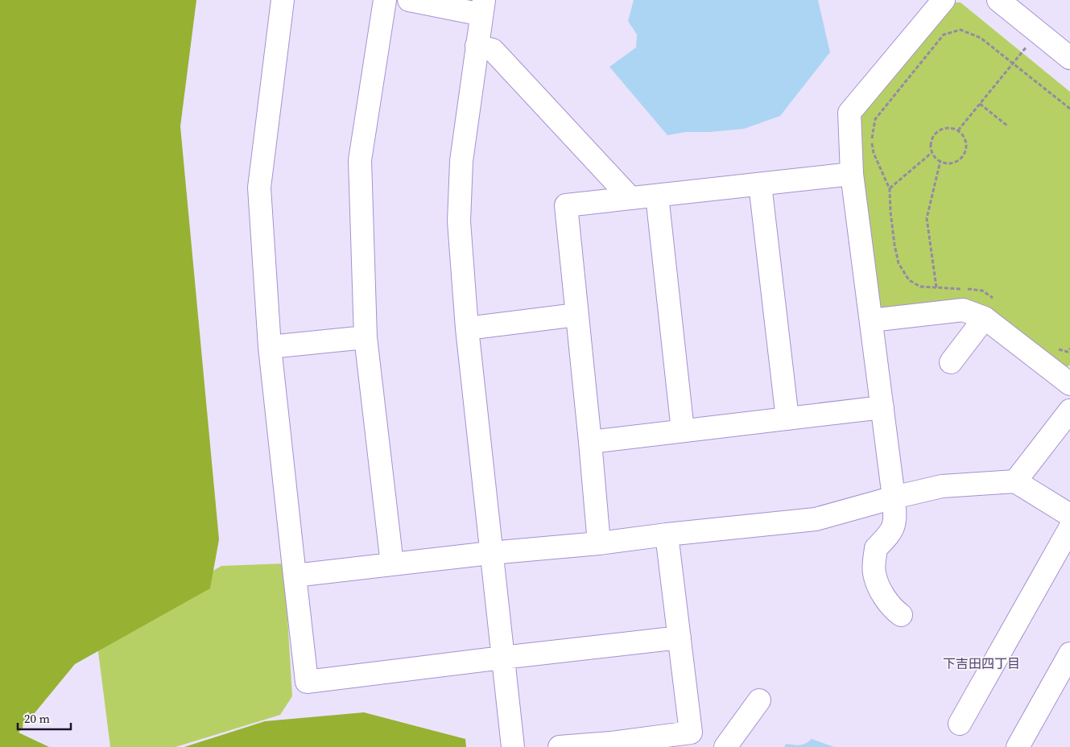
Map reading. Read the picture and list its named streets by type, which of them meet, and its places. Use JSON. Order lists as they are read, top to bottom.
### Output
{
  "districts": ["下吉田四丁目"],
  "scale_bar": "20 m"
}
